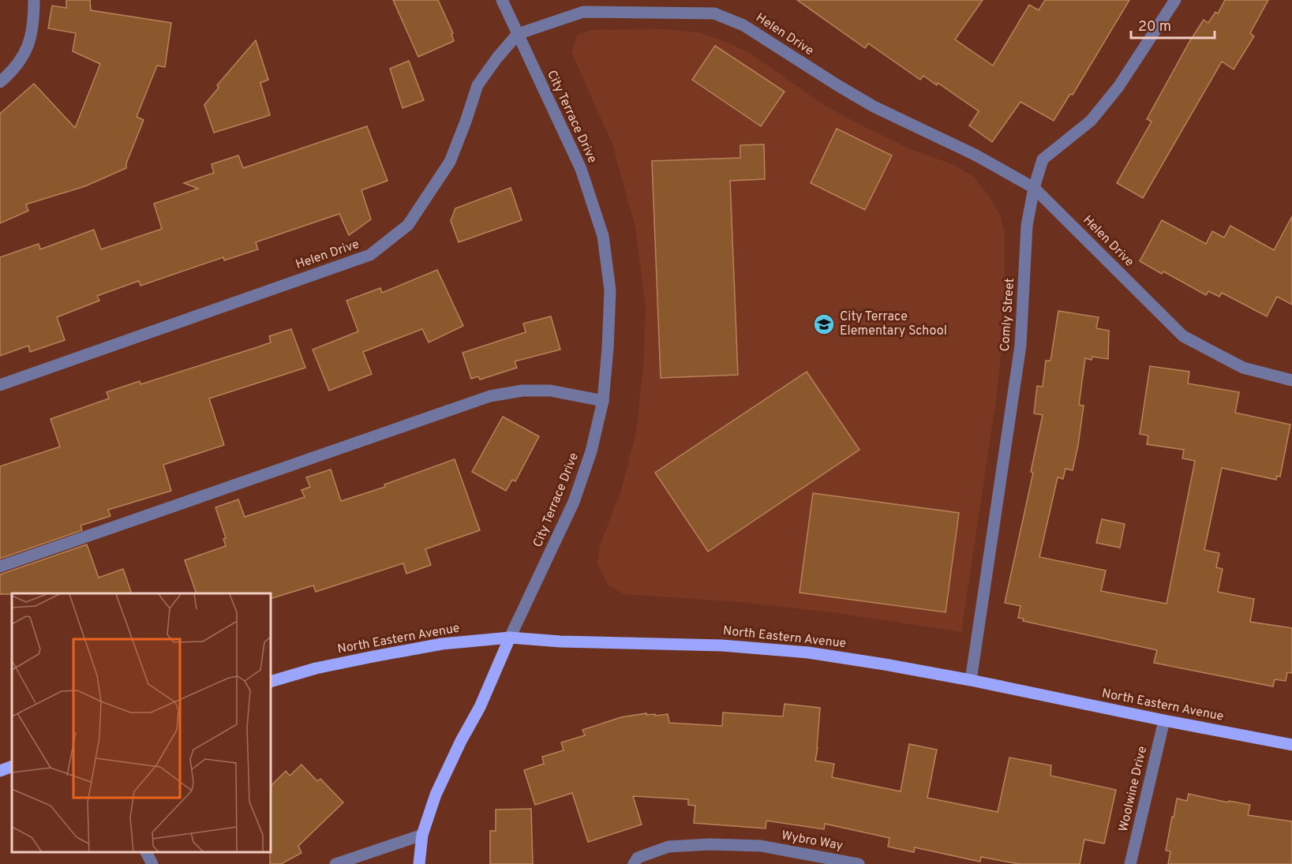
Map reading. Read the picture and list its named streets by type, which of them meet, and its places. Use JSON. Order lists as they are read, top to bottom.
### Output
{
  "streets": {
    "main road": ["City Terrace Drive", "North Eastern Avenue"],
    "street": [
      "Helen Drive",
      "Comly Street",
      "Woolwine Drive",
      "Wybro Way"
    ]
  },
  "crossings": [
    ["Helen Drive", "City Terrace Drive"],
    ["Helen Drive", "Comly Street"],
    ["City Terrace Drive", "North Eastern Avenue"],
    ["Comly Street", "North Eastern Avenue"],
    ["North Eastern Avenue", "Woolwine Drive"]
  ],
  "places": {
    "school or university": ["City Terrace Elementary School"]
  },
  "scale_bar": "20 m"
}
